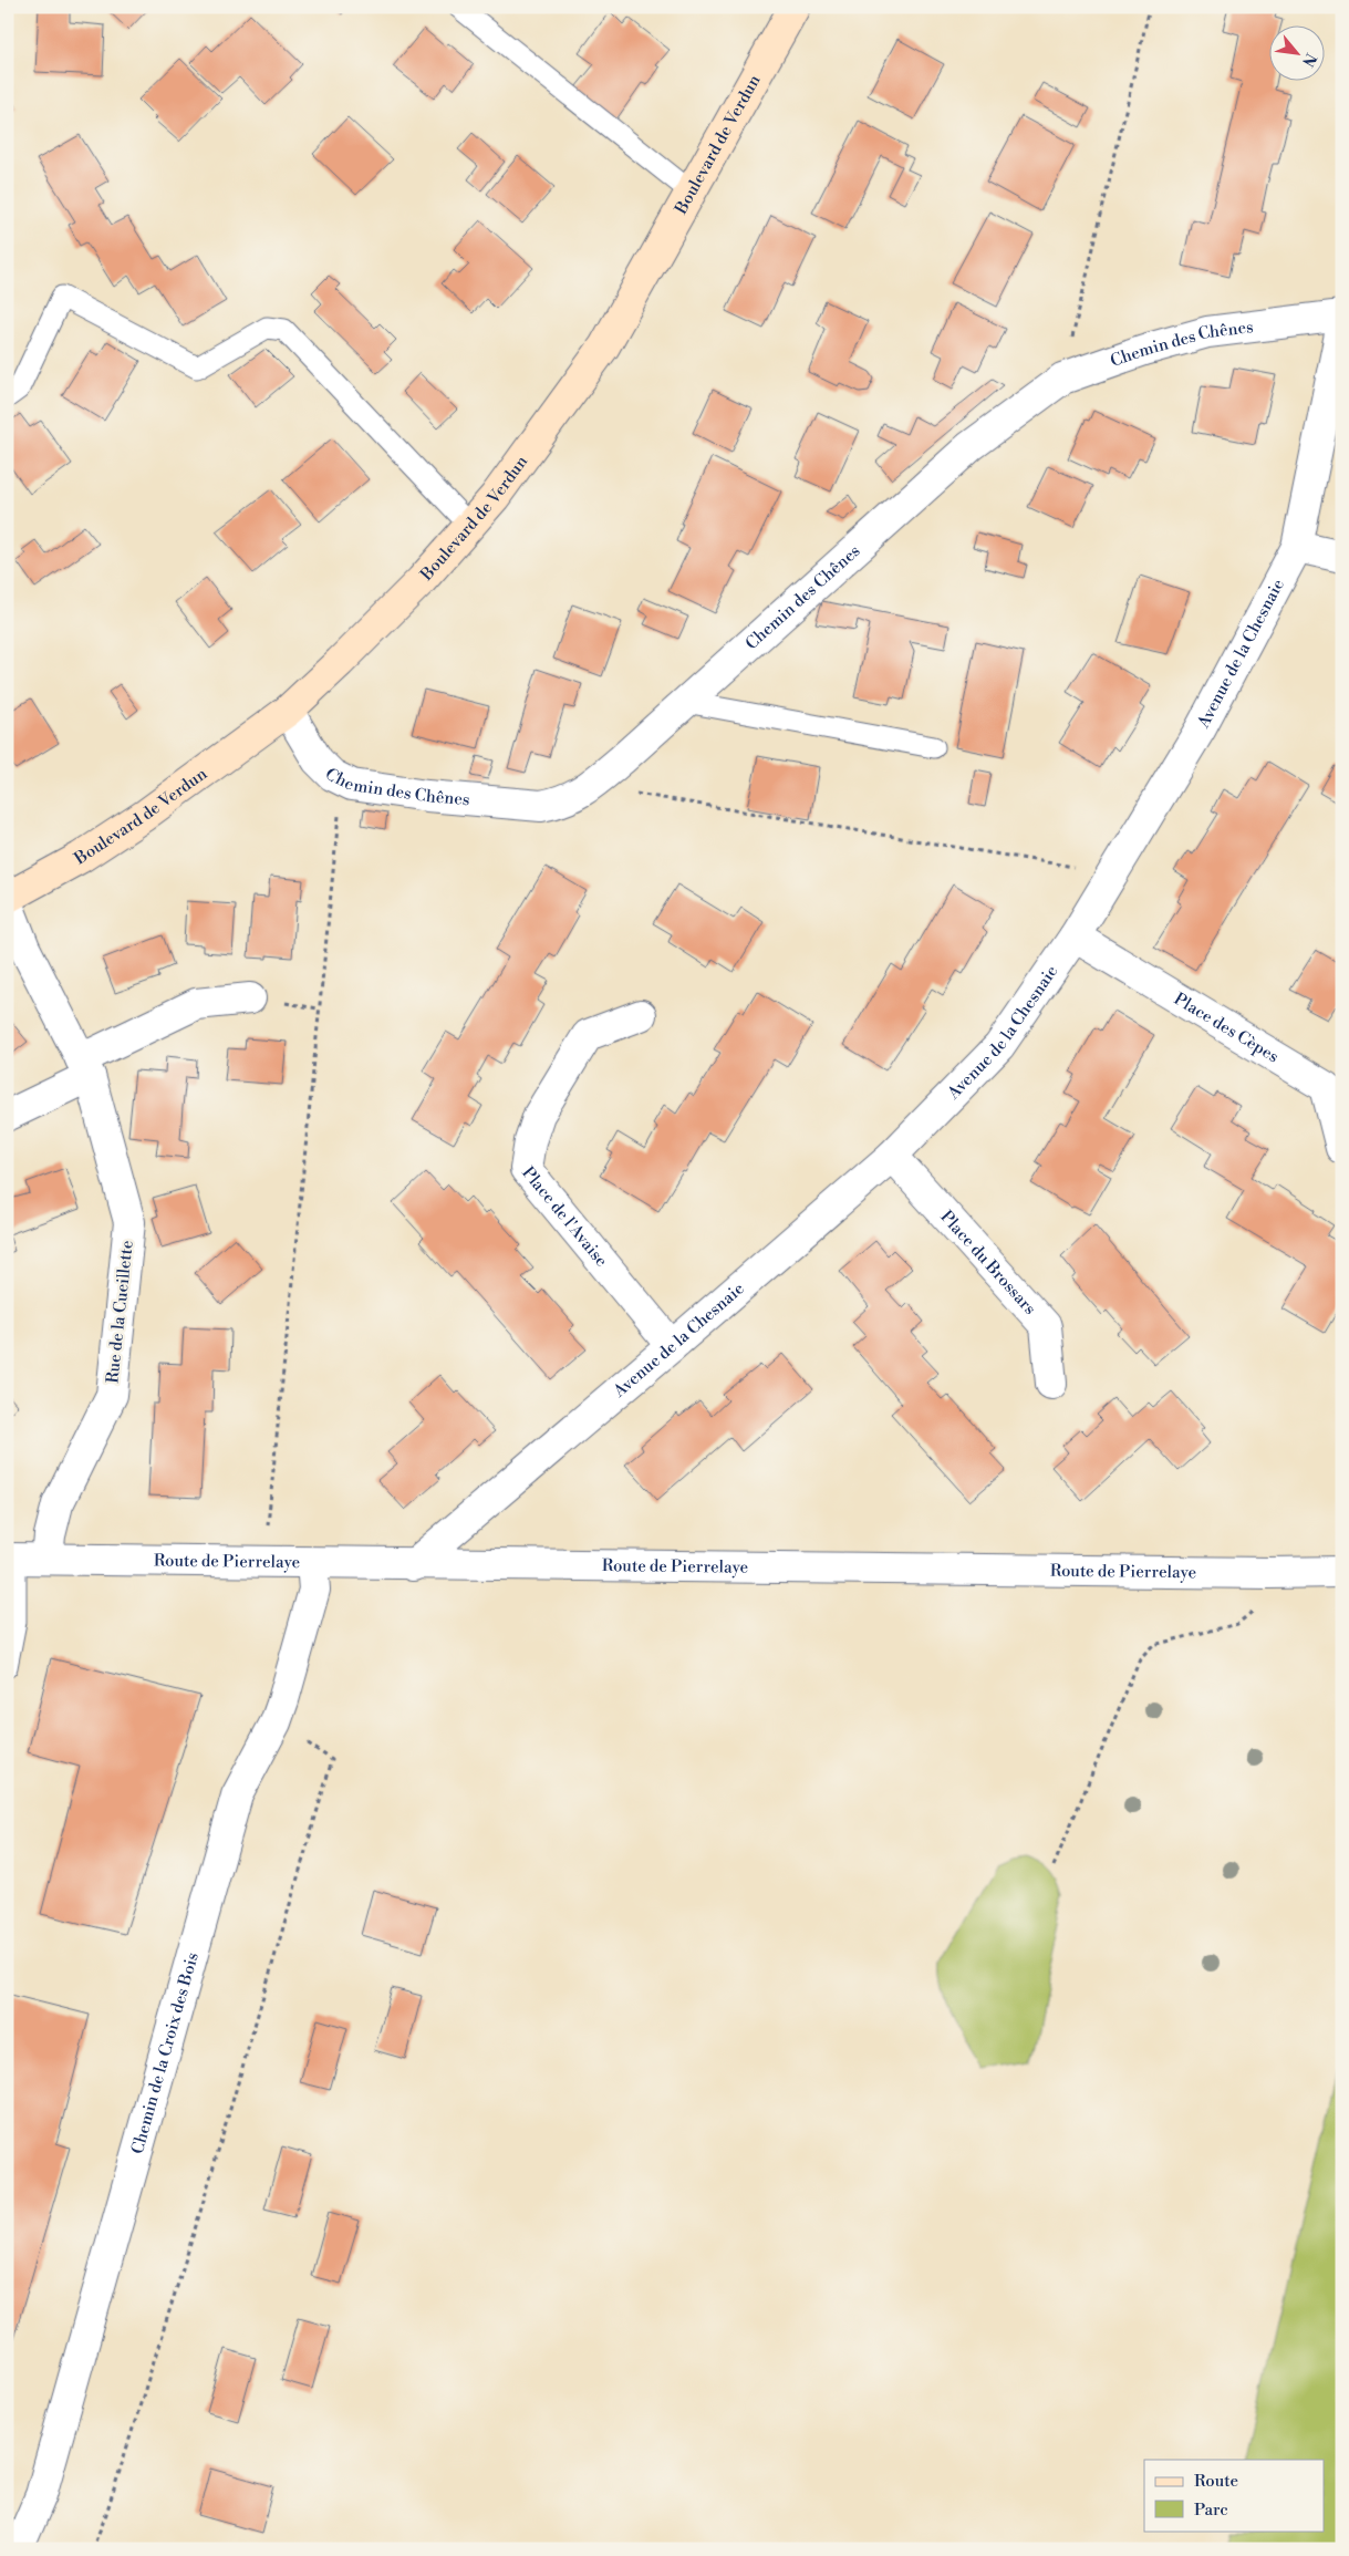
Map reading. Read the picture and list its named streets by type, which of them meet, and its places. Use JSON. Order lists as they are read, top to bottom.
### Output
{
  "streets": {
    "main road": ["Boulevard de Verdun"],
    "street": [
      "Chemin des Chênes",
      "Avenue de la Chesnaie",
      "Place des Cèpes",
      "Place de l'Avaise",
      "Place du Brossars",
      "Rue de la Cueillette",
      "Route de Pierrelaye",
      "Chemin de la Croix des Bois"
    ]
  },
  "crossings": [
    ["Boulevard de Verdun", "Chemin des Chênes"],
    ["Avenue de la Chesnaie", "Place des Cèpes"],
    ["Avenue de la Chesnaie", "Place de l'Avaise"],
    ["Avenue de la Chesnaie", "Place du Brossars"],
    ["Avenue de la Chesnaie", "Route de Pierrelaye"],
    ["Rue de la Cueillette", "Route de Pierrelaye"],
    ["Route de Pierrelaye", "Chemin de la Croix des Bois"]
  ],
  "legend": ["Route", "Parc"],
  "north": "bottom right"
}
